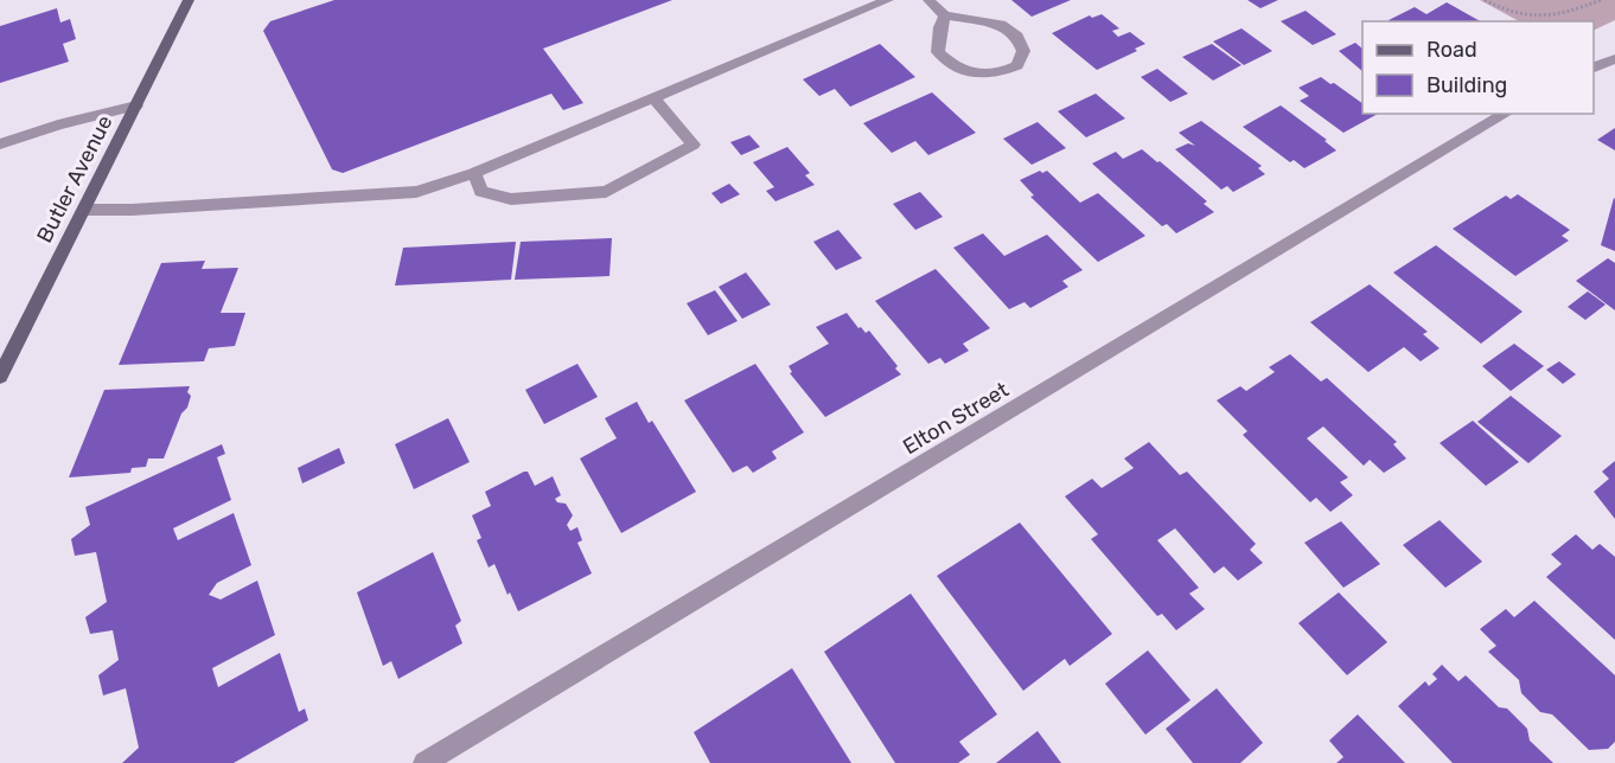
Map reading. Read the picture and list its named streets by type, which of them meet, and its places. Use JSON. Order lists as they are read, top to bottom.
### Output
{
  "streets": {
    "main road": ["Butler Avenue"],
    "street": ["Elton Street"]
  },
  "legend": ["Road", "Building"]
}
